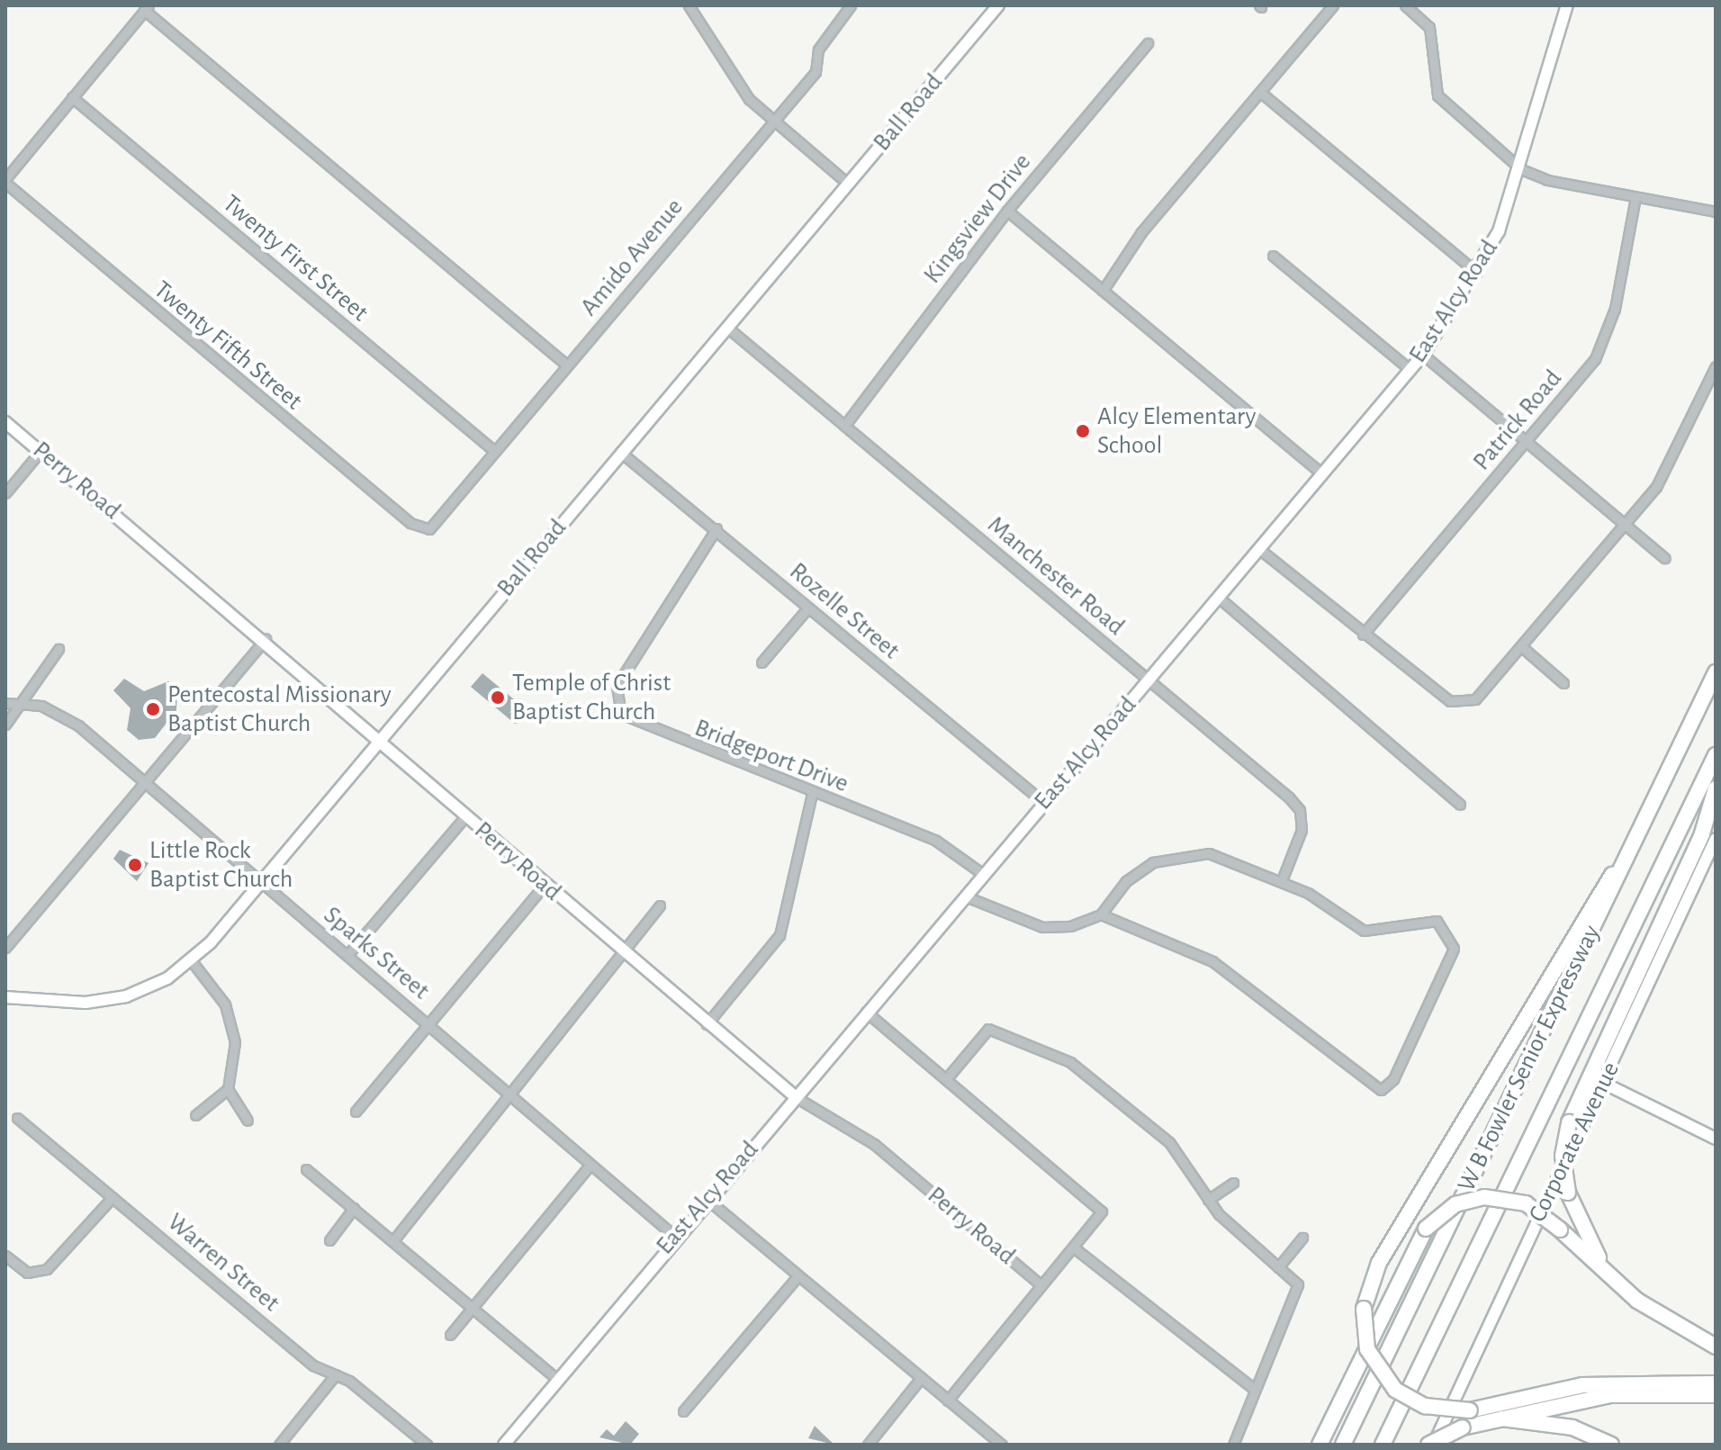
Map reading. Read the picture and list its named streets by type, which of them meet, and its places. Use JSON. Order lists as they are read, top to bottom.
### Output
{
  "streets": {
    "highway": ["W B Fowler Senior Expressway"],
    "street": [
      "Ball Road",
      "Kingsview Drive",
      "Amido Avenue",
      "Twenty First Street",
      "East Alcy Road",
      "Twenty Fifth Street",
      "Patrick Road",
      "Perry Road",
      "Manchester Road",
      "Rozelle Street",
      "Bridgeport Drive",
      "Sparks Street",
      "Corporate Avenue",
      "Warren Street"
    ]
  },
  "crossings": [
    ["Ball Road", "Perry Road"],
    ["Ball Road", "Manchester Road"],
    ["Ball Road", "Rozelle Street"],
    ["Ball Road", "Sparks Street"],
    ["Kingsview Drive", "Manchester Road"],
    ["Amido Avenue", "Twenty First Street"],
    ["Amido Avenue", "Twenty Fifth Street"],
    ["East Alcy Road", "Perry Road"],
    ["East Alcy Road", "Manchester Road"],
    ["East Alcy Road", "Rozelle Street"],
    ["East Alcy Road", "Bridgeport Drive"],
    ["East Alcy Road", "Sparks Street"],
    ["Rozelle Street", "Bridgeport Drive"]
  ],
  "places": [
    "Alcy Elementary School",
    "Temple of Christ Baptist Church",
    "Pentecostal Missionary Baptist Church",
    "Little Rock Baptist Church"
  ]
}
